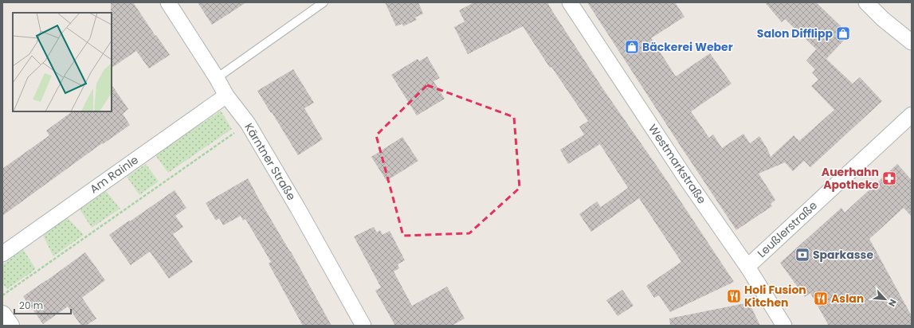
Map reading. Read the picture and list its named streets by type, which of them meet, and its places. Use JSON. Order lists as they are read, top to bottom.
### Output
{
  "streets": {
    "street": [
      "Kärntner Straße",
      "Westmarkstraße",
      "Am Rainle",
      "Leußlerstraße"
    ]
  },
  "crossings": [
    ["Kärntner Straße", "Am Rainle"],
    ["Westmarkstraße", "Leußlerstraße"]
  ],
  "places": {
    "shop": ["Salon Difflipp", "Bäckerei Weber"],
    "pharmacy": ["Auerhahn Apotheke"],
    "bank": ["Sparkasse"],
    "restaurant": ["Holi Fusion Kitchen", "Aslan"]
  },
  "scale_bar": "20 m",
  "north": "bottom right"
}
